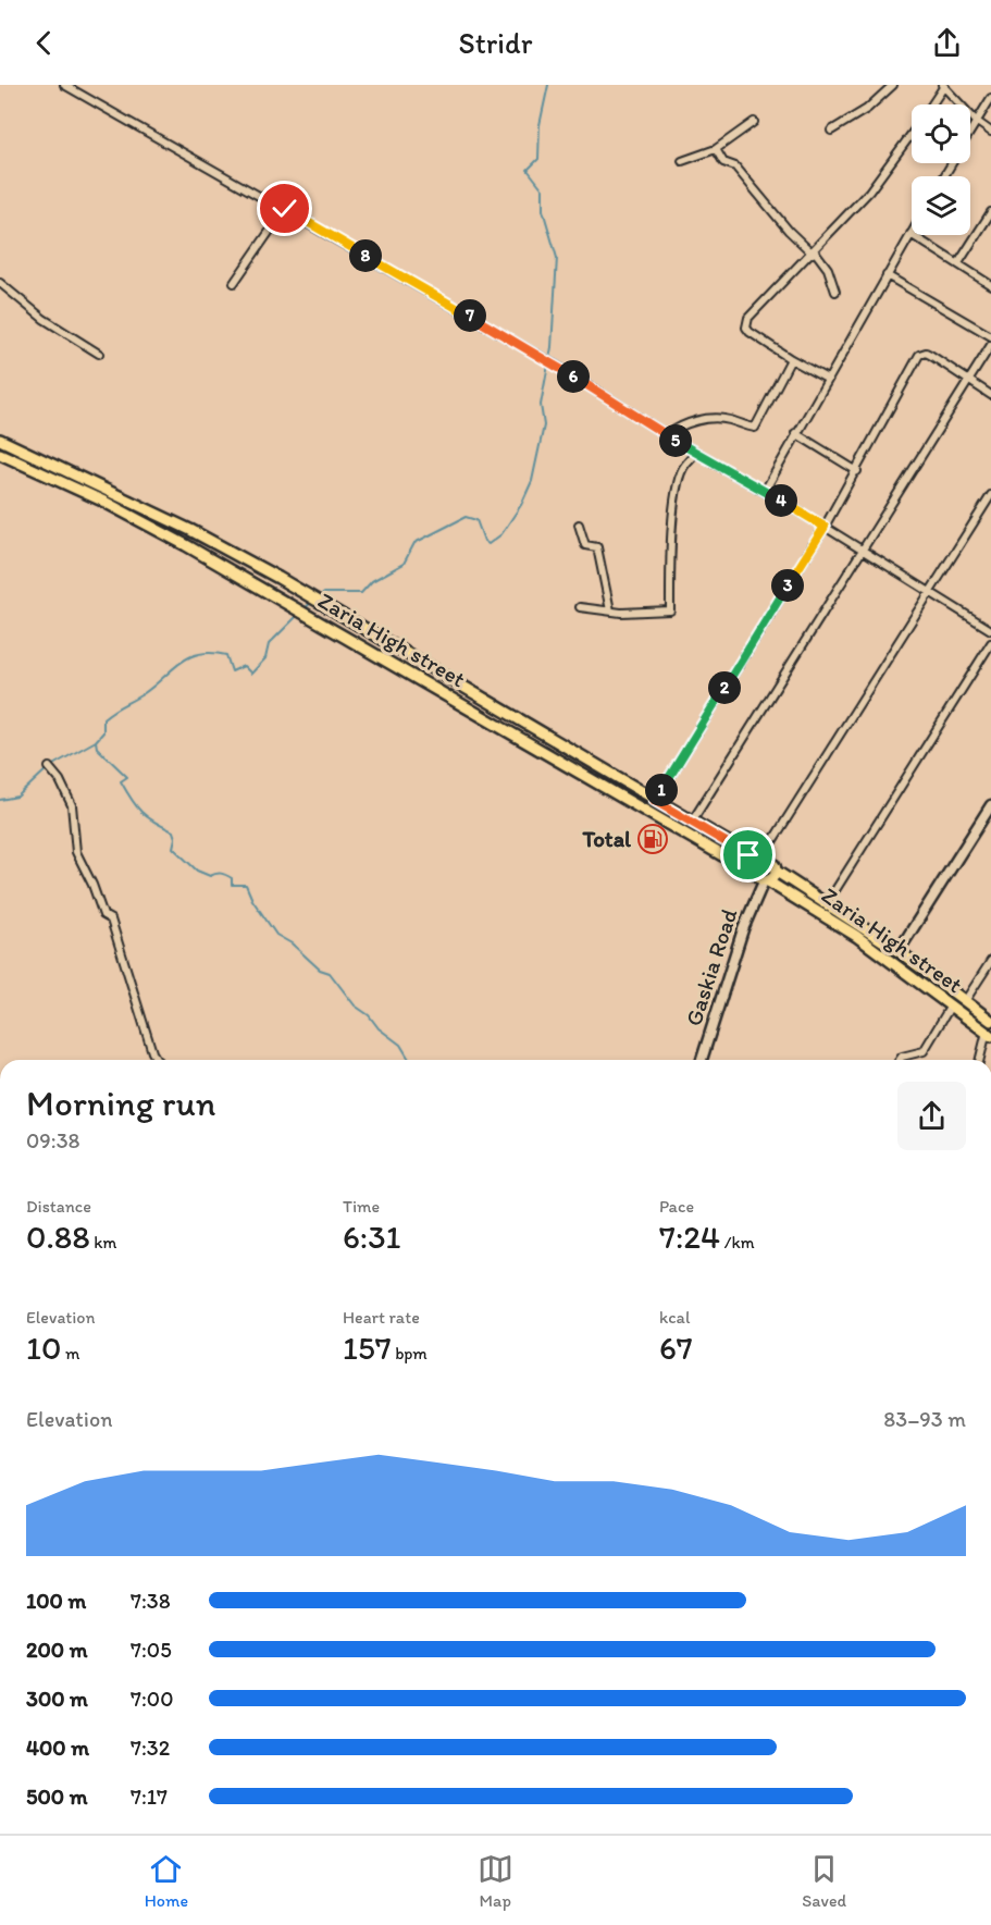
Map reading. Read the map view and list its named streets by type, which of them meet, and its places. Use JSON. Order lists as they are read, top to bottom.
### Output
{
  "streets": {
    "main road": ["Zaria High street", "Gaskia Road"]
  },
  "crossings": [
    ["Zaria High street", "Gaskia Road"]
  ],
  "places": {
    "fuel station": ["Total"]
  },
  "page": {
    "header": "Stridr",
    "pins": [
      "8",
      "7",
      "6",
      "5",
      "4",
      "3",
      "2",
      "1"
    ],
    "heading": ["Morning run", "09:38"],
    "stats": [
      ["Distance", "0.88 km"],
      ["Time", "6:31"],
      ["Pace", "7:24 /km"],
      ["Elevation", "10 m"],
      ["Heart rate", "157 bpm"],
      ["kcal", "67"]
    ],
    "chart": ["Elevation", "83–93 m"],
    "list": [
      {
        "name": "100 m",
        "note": "7:38"
      },
      {
        "name": "200 m",
        "note": "7:05"
      },
      {
        "name": "300 m",
        "note": "7:00"
      },
      {
        "name": "400 m",
        "note": "7:32"
      },
      {
        "name": "500 m",
        "note": "7:17"
      }
    ],
    "tabs": ["Home", "Map", "Saved"]
  }
}
